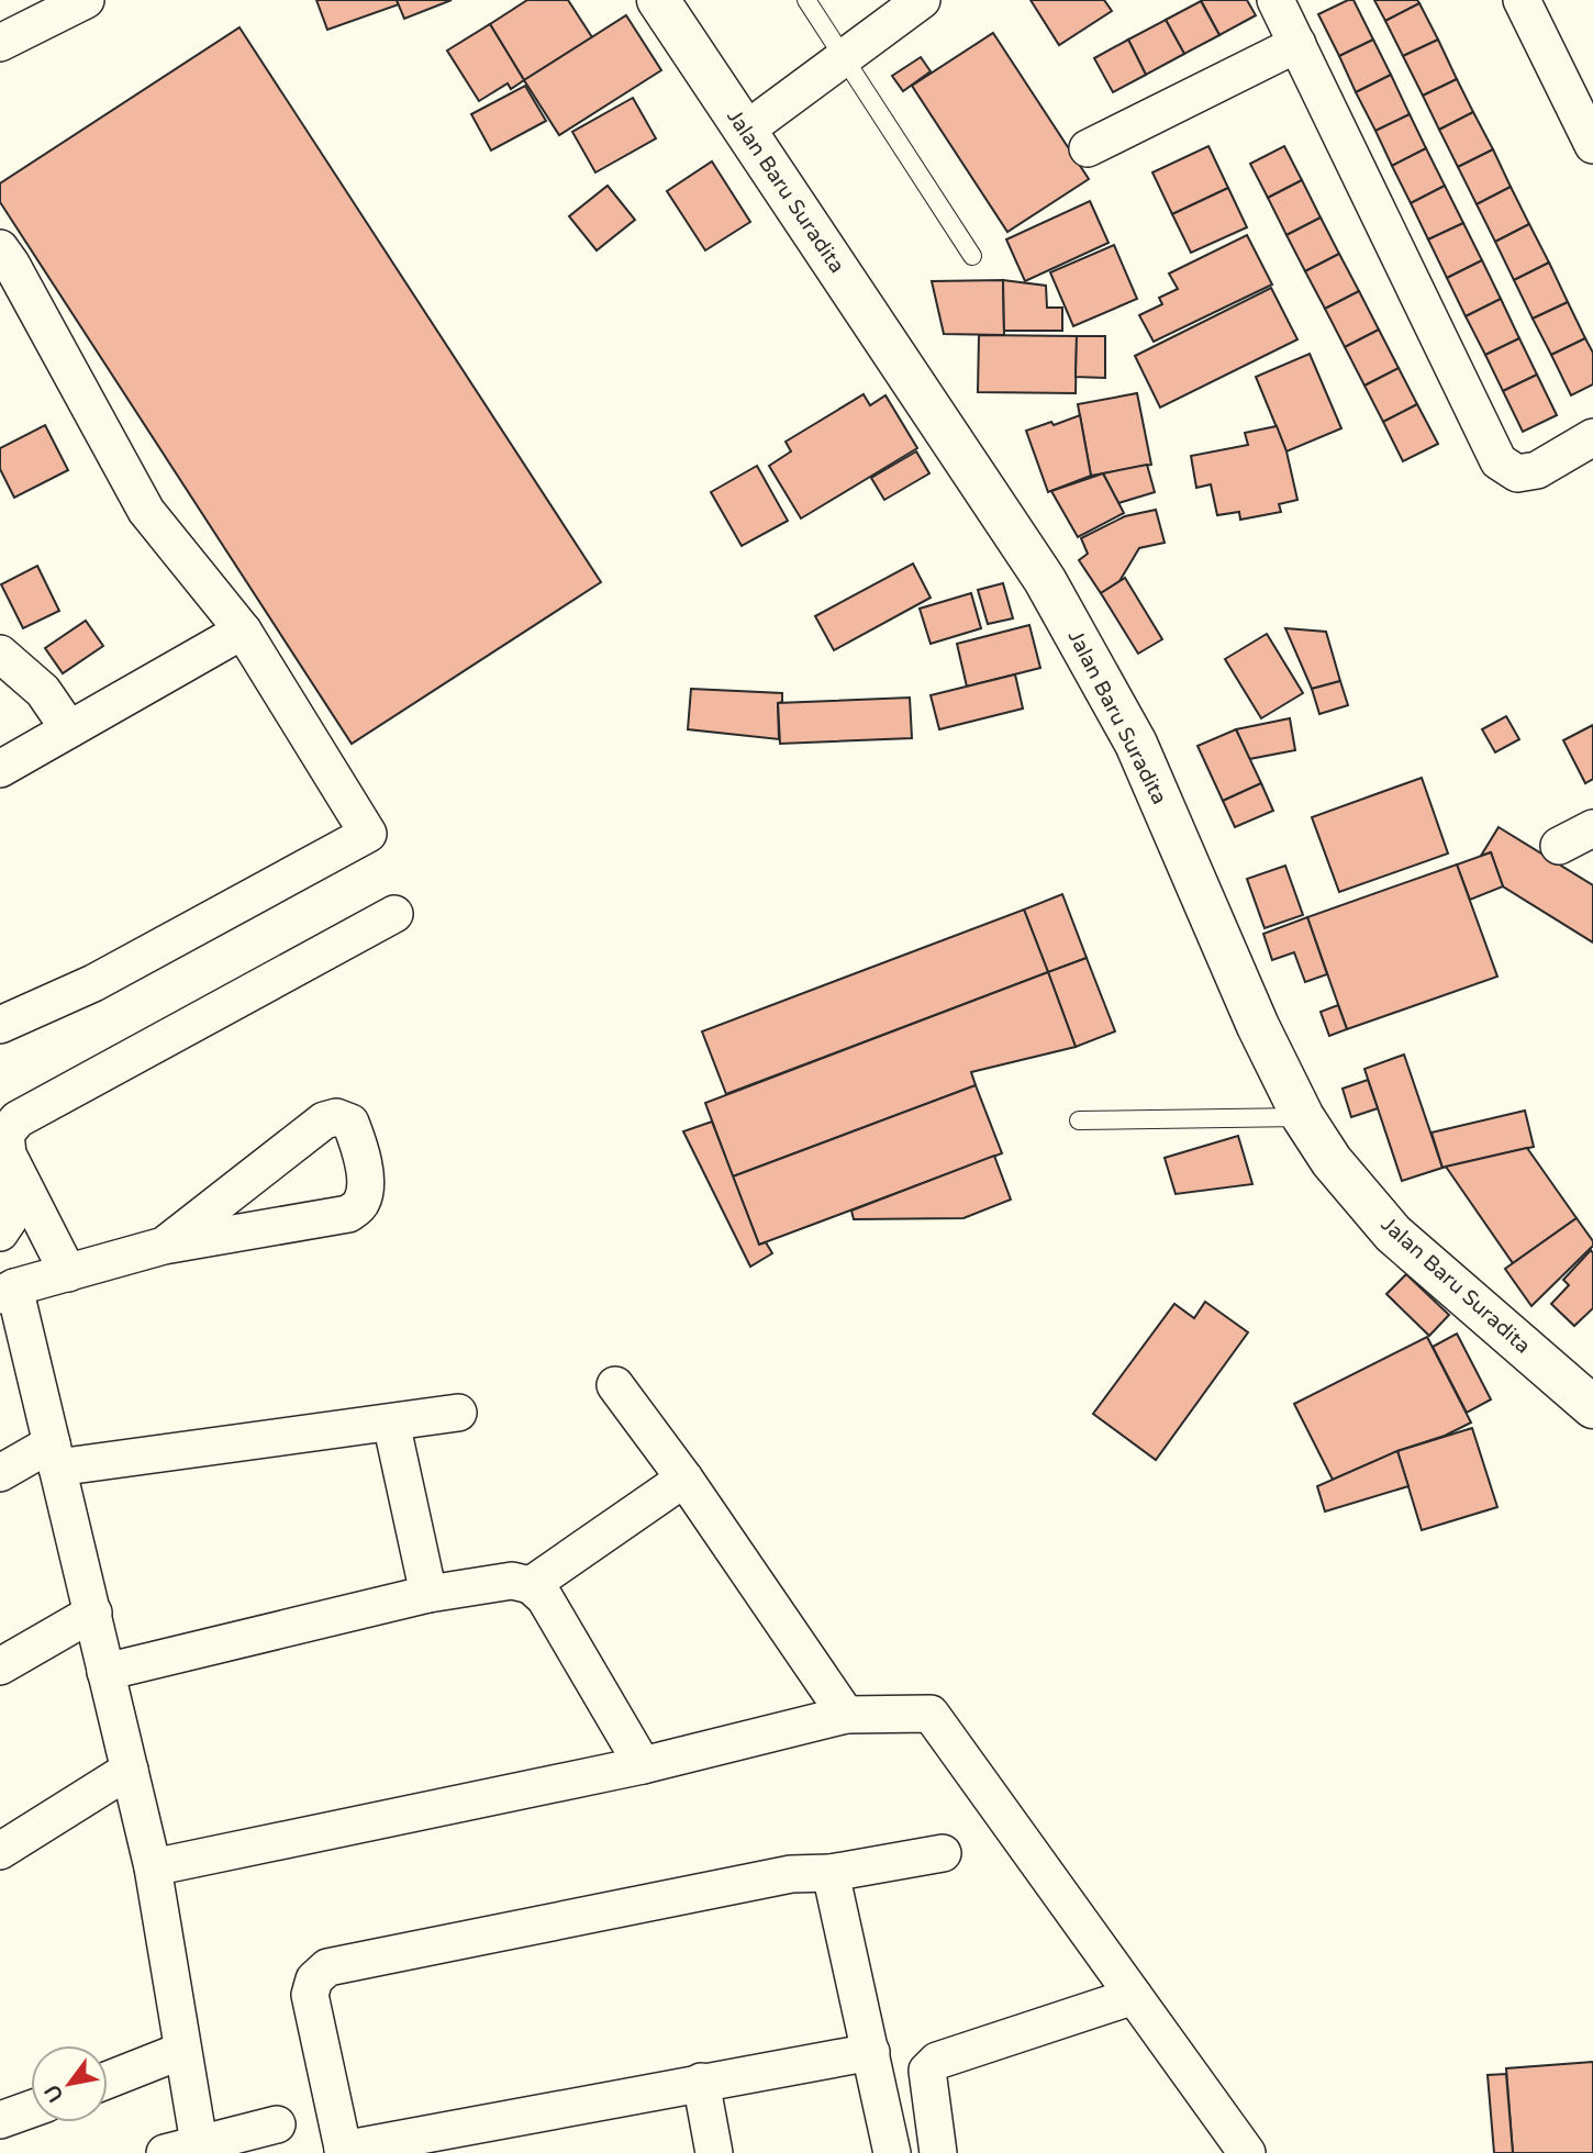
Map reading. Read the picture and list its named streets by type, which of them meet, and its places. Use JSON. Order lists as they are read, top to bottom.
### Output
{
  "streets": {
    "main road": ["Jalan Baru Suradita"]
  },
  "north": "bottom left"
}
